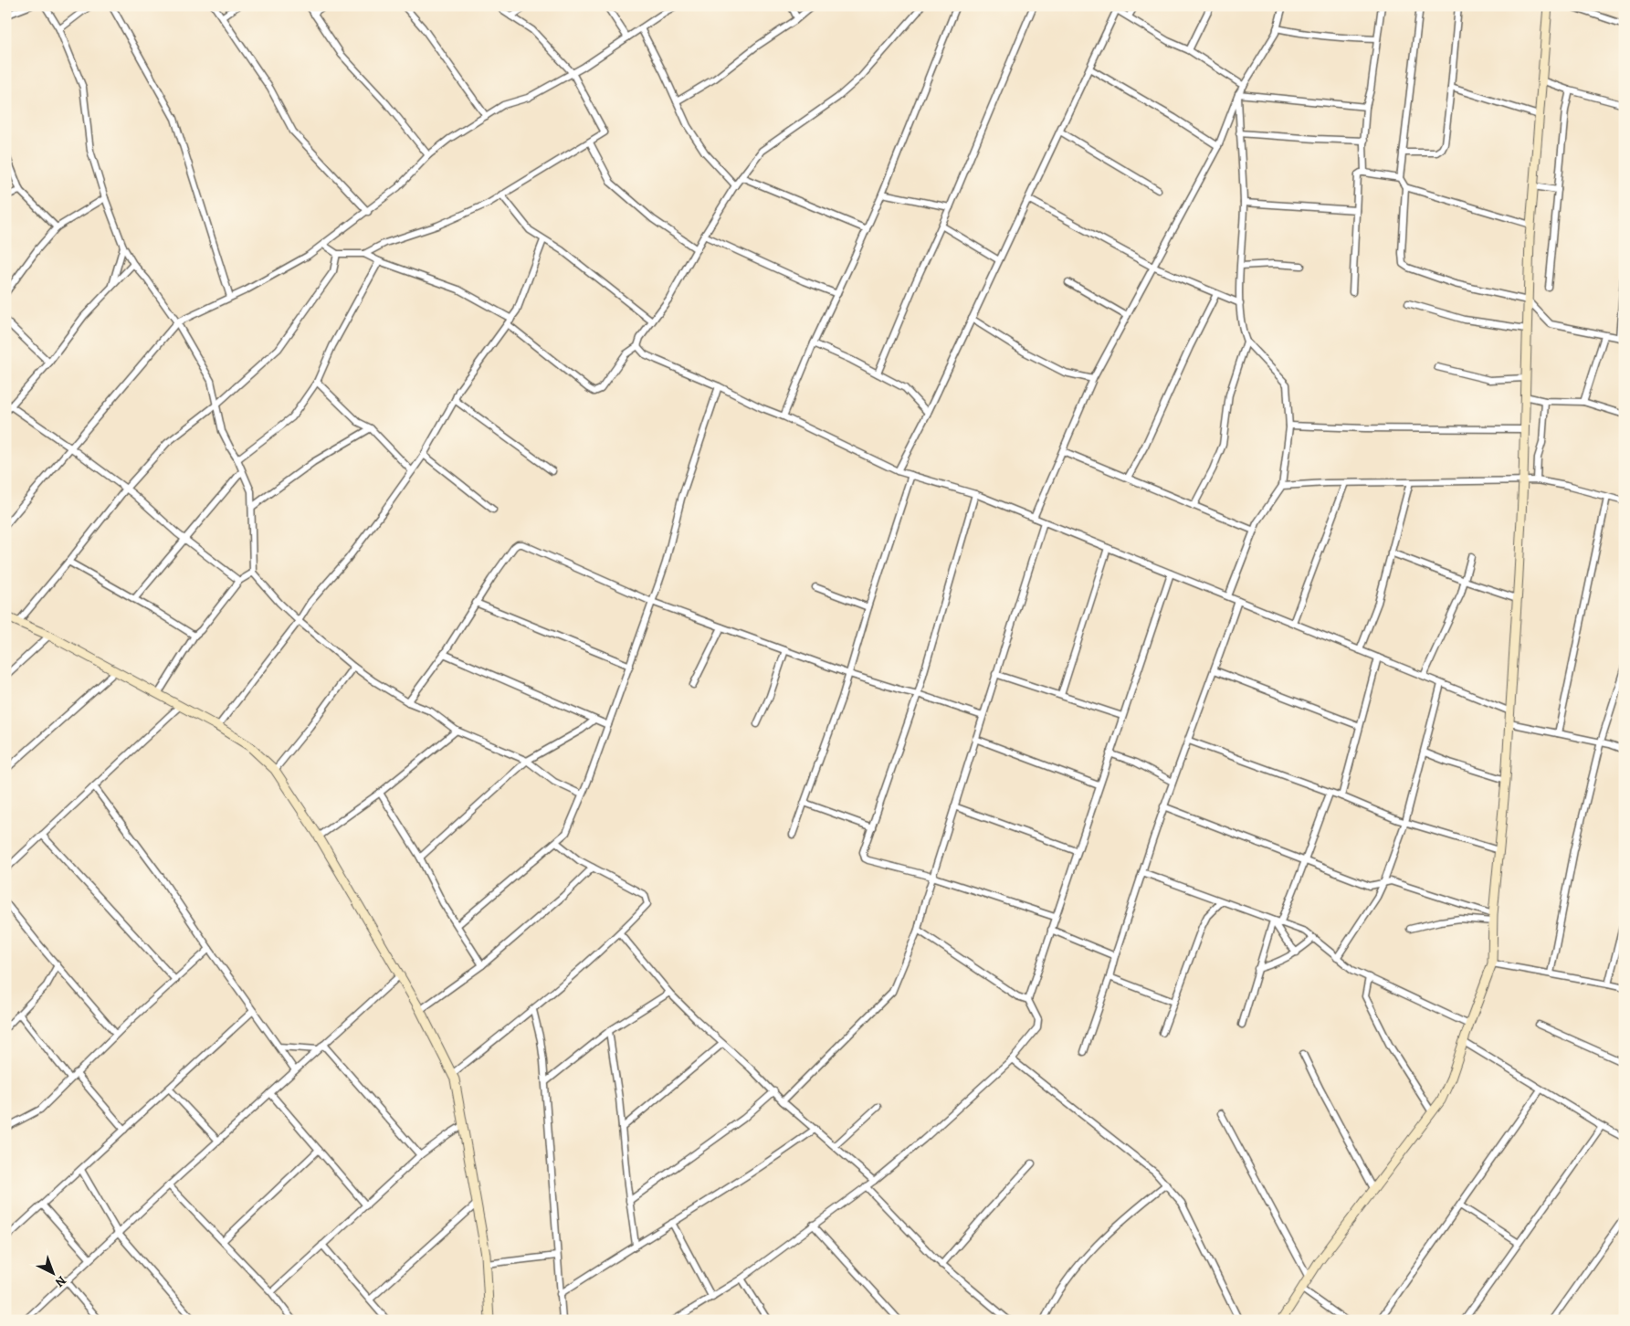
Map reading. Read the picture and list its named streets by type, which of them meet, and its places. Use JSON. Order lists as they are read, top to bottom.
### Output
{
  "north": "bottom right"
}
